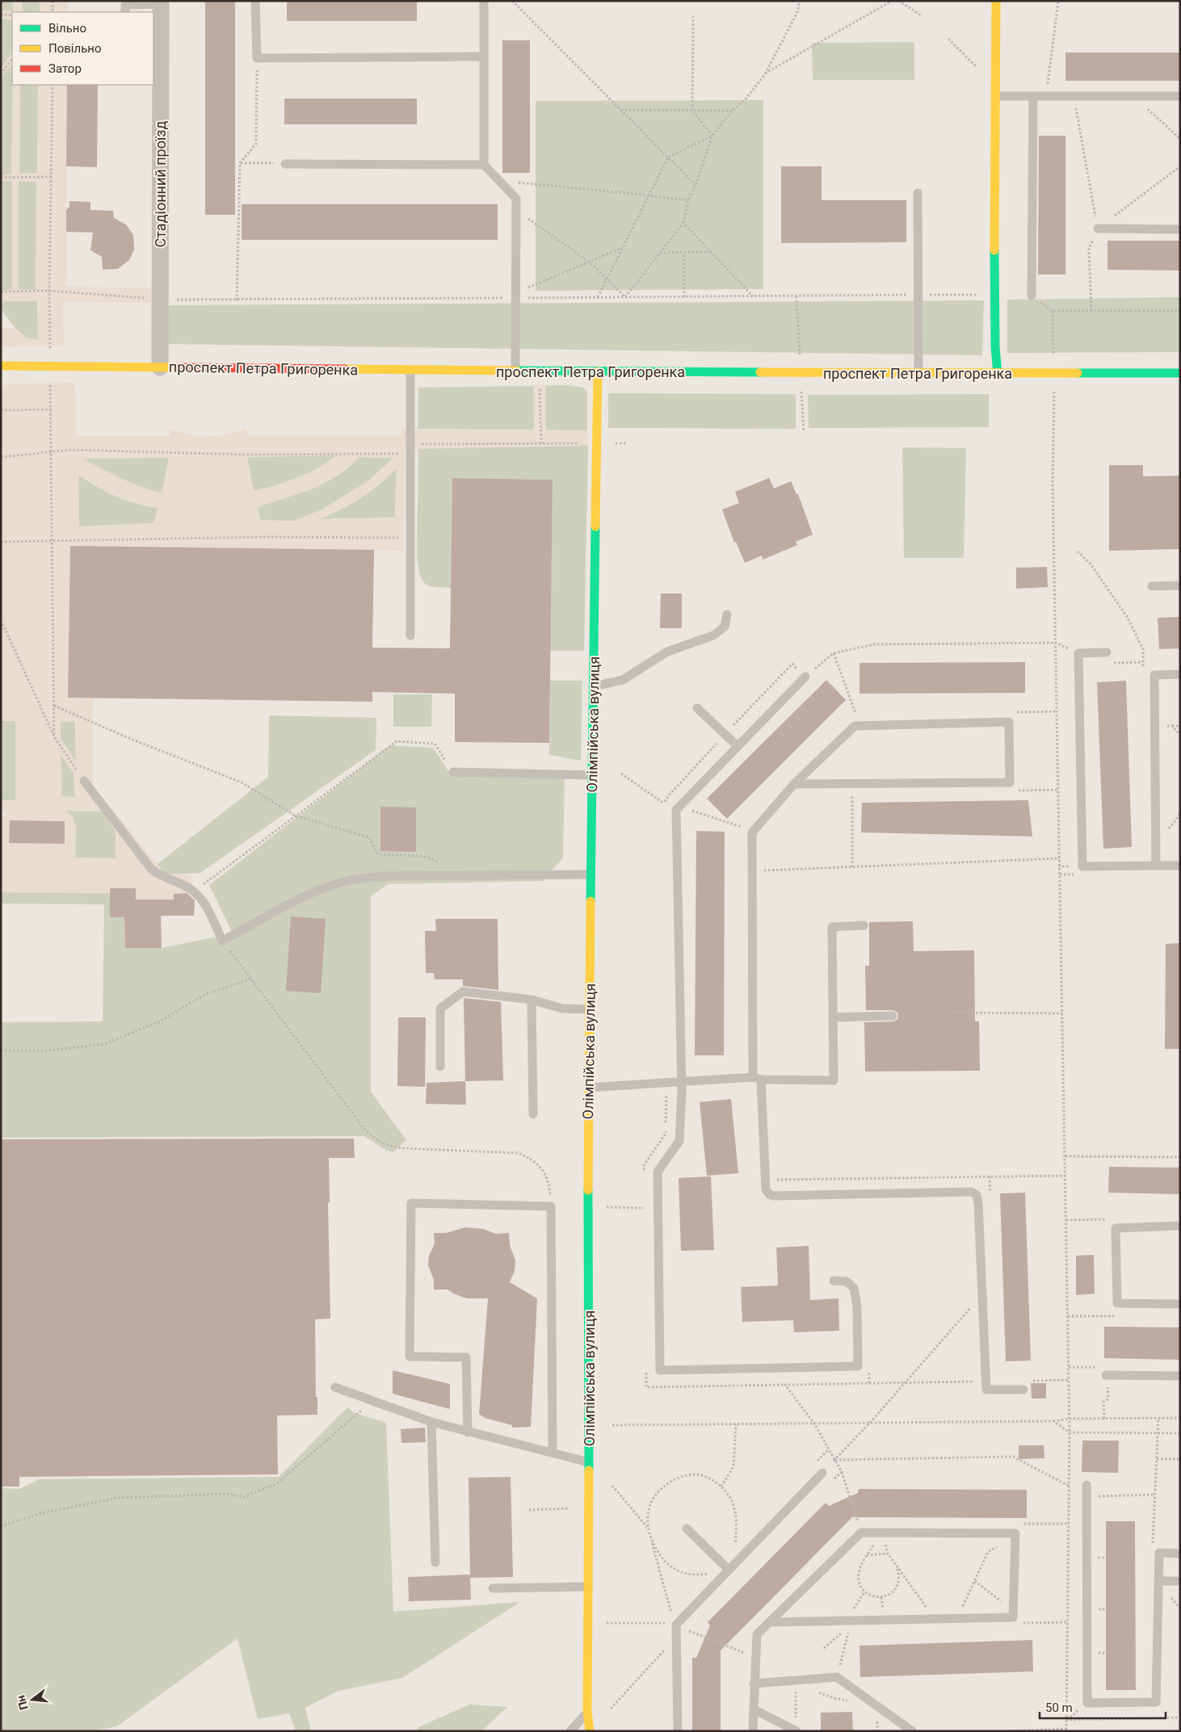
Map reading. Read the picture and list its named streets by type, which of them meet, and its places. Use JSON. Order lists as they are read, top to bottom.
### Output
{
  "streets": {
    "street": ["Стадіонний проїзд", "проспект Петра Григоренка", "Олімпійська вулиця"]
  },
  "crossings": [
    ["Стадіонний проїзд", "проспект Петра Григоренка"],
    ["проспект Петра Григоренка", "Олімпійська вулиця"]
  ],
  "legend": ["Вільно", "Повільно", "Затор"],
  "scale_bar": "50 m",
  "north": "left"
}
